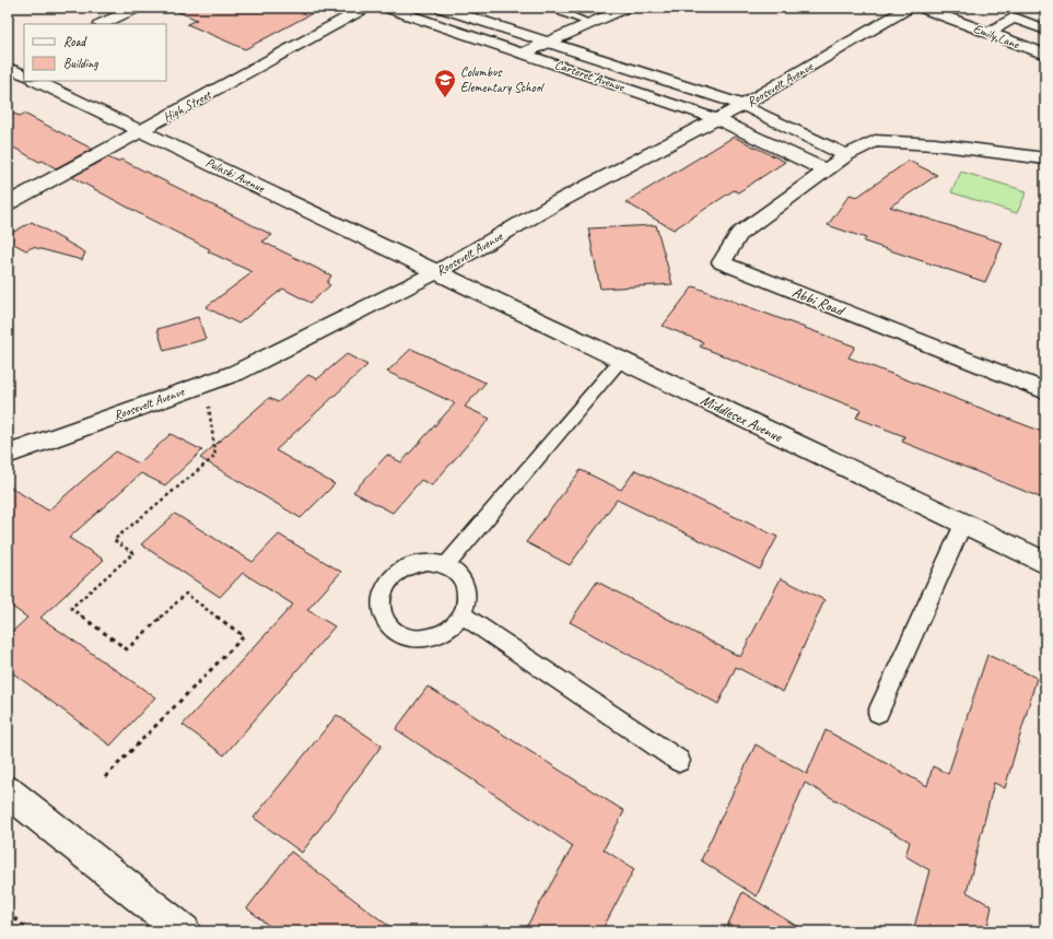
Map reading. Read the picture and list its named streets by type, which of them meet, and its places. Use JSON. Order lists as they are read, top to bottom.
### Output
{
  "streets": {
    "street": [
      "Emily Lane",
      "Carteret Avenue",
      "Roosevelt Avenue",
      "High Street",
      "Pulaski Avenue",
      "Abbi Road",
      "Middlesex Avenue"
    ]
  },
  "crossings": [
    ["Carteret Avenue", "Roosevelt Avenue"],
    ["Roosevelt Avenue", "Pulaski Avenue"],
    ["Roosevelt Avenue", "Middlesex Avenue"],
    ["High Street", "Pulaski Avenue"],
    ["Pulaski Avenue", "Middlesex Avenue"]
  ],
  "places": {
    "school or university": ["Columbus Elementary School"]
  },
  "legend": ["Road", "Building"]
}
